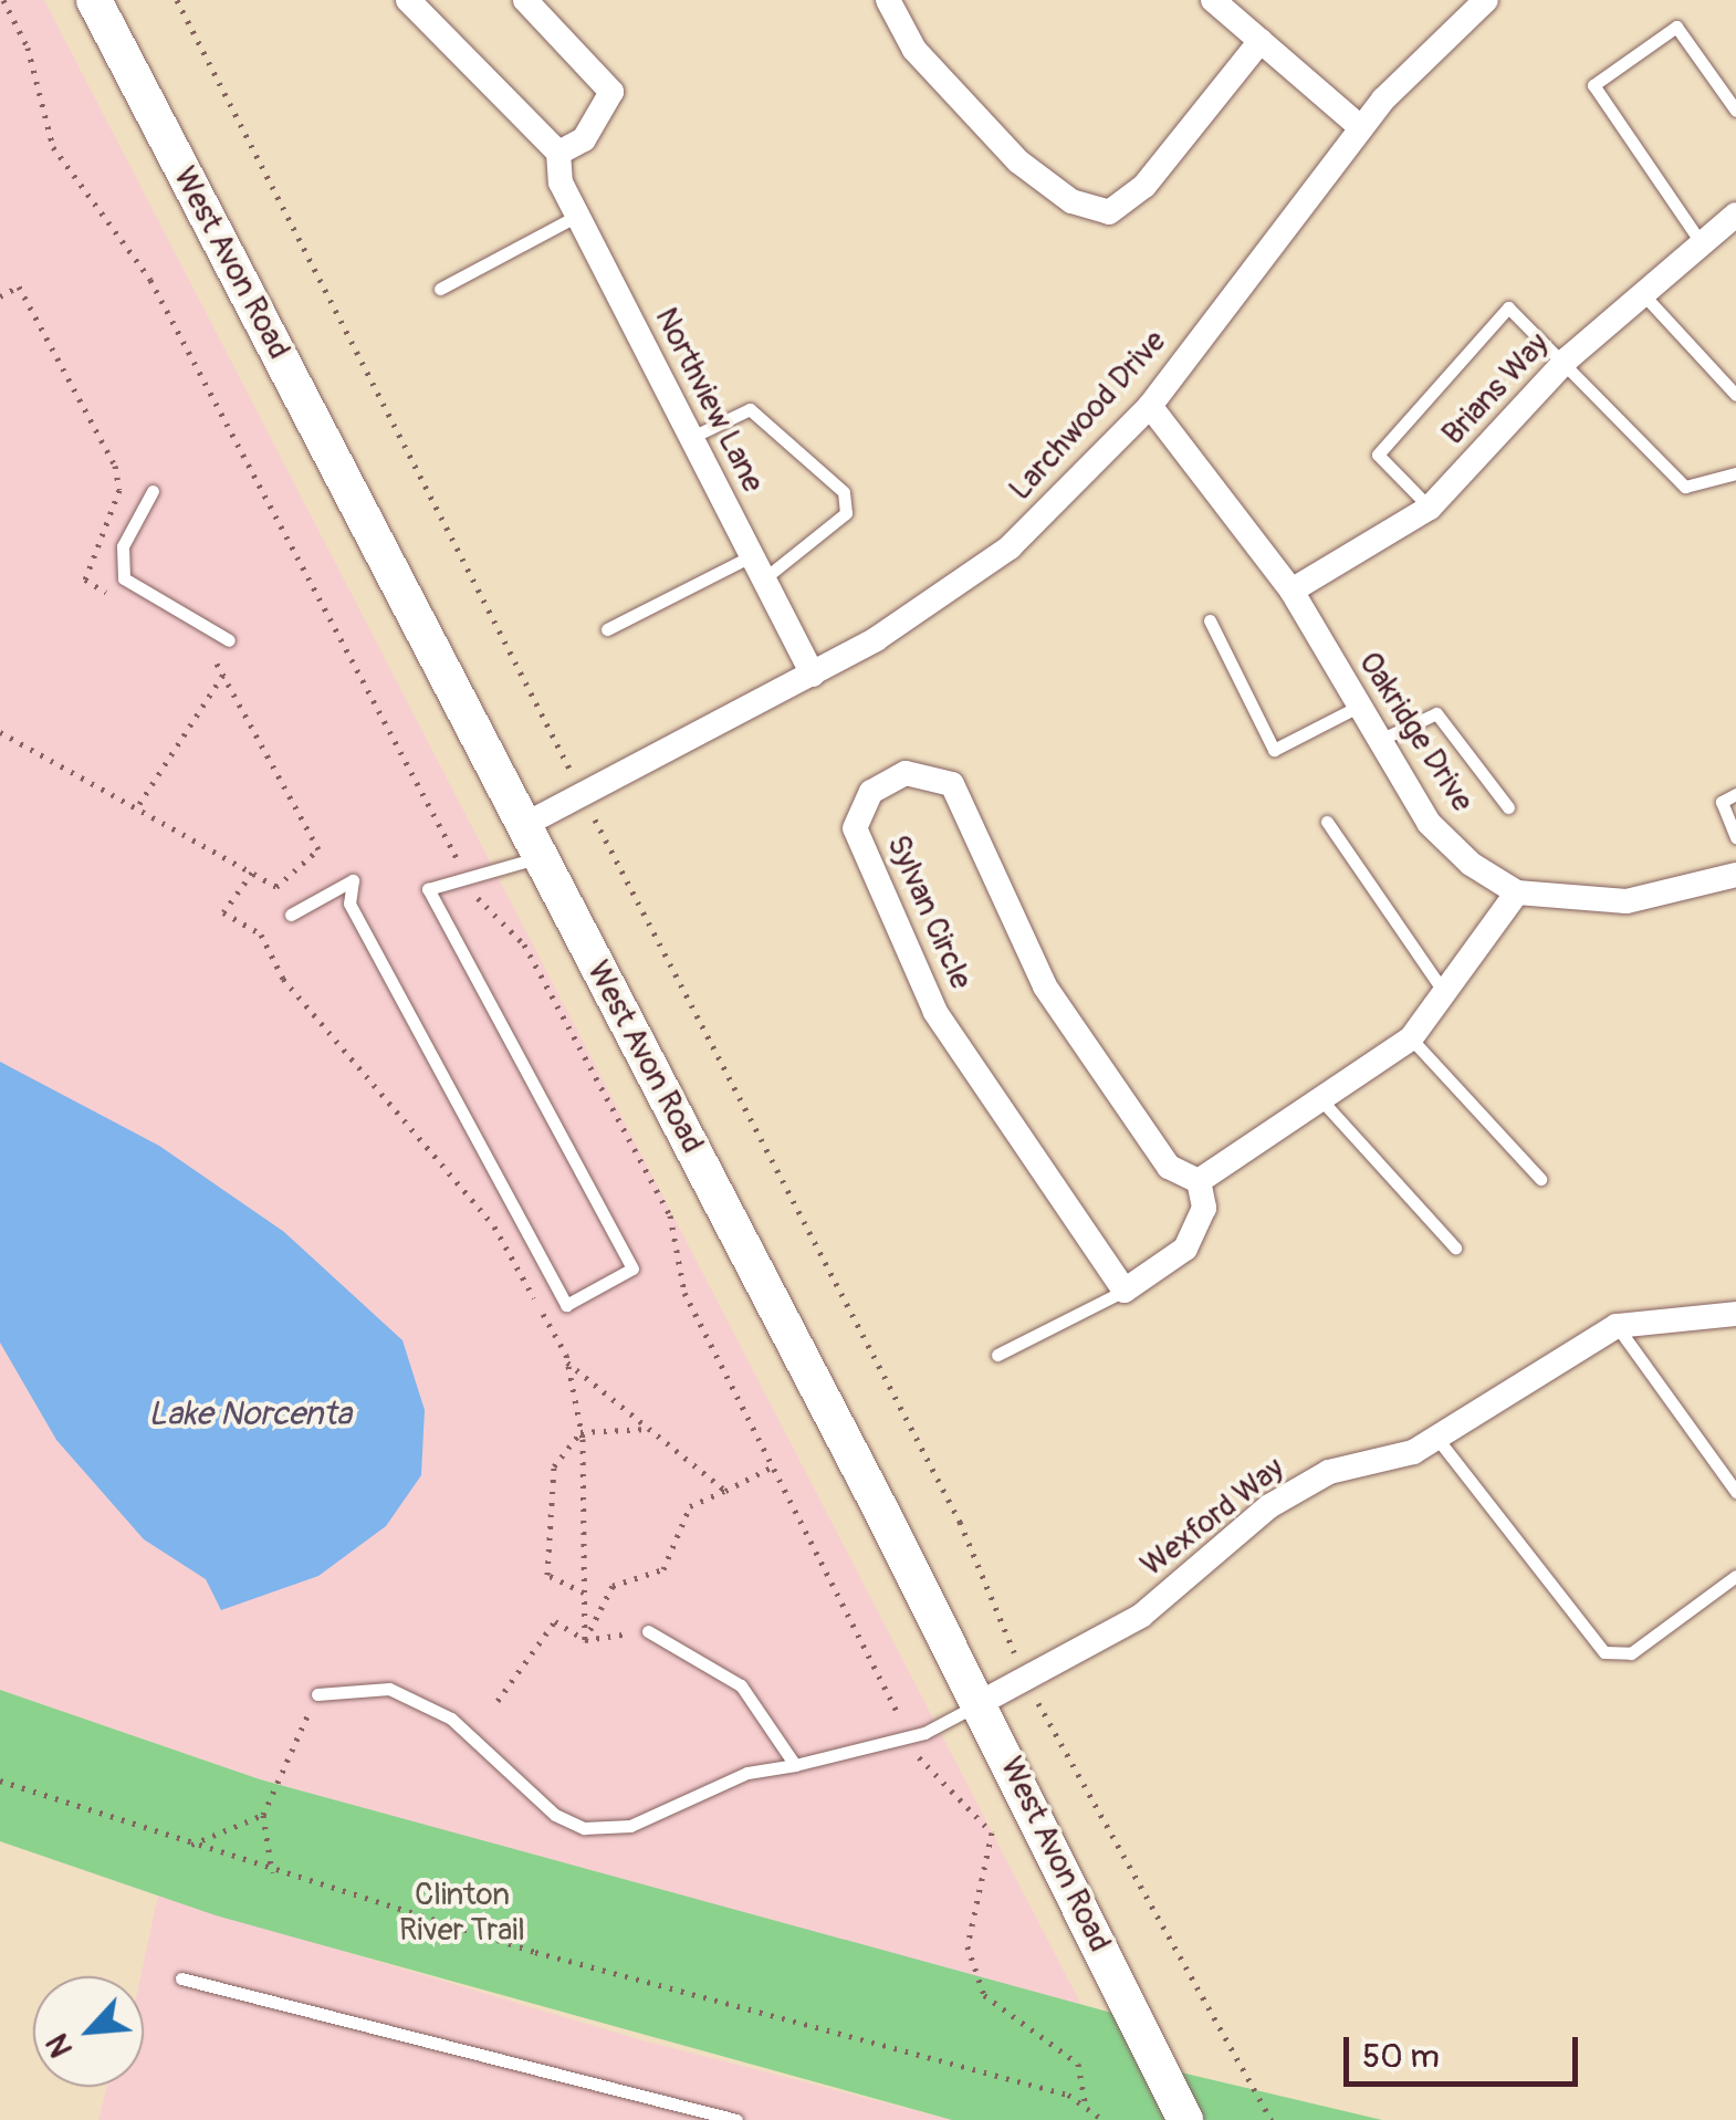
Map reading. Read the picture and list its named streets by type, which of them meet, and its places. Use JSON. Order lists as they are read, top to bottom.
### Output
{
  "streets": {
    "main road": ["West Avon Road"],
    "street": [
      "Brians Way",
      "Northview Lane",
      "Larchwood Drive",
      "Oakridge Drive",
      "Sylvan Circle",
      "Wexford Way"
    ]
  },
  "crossings": [
    ["West Avon Road", "Larchwood Drive"],
    ["West Avon Road", "Wexford Way"],
    ["Brians Way", "Oakridge Drive"],
    ["Northview Lane", "Larchwood Drive"],
    ["Larchwood Drive", "Oakridge Drive"]
  ],
  "water": ["Lake Norcenta"],
  "parks": ["Clinton River Trail"],
  "scale_bar": "50 m",
  "north": "bottom left"
}
